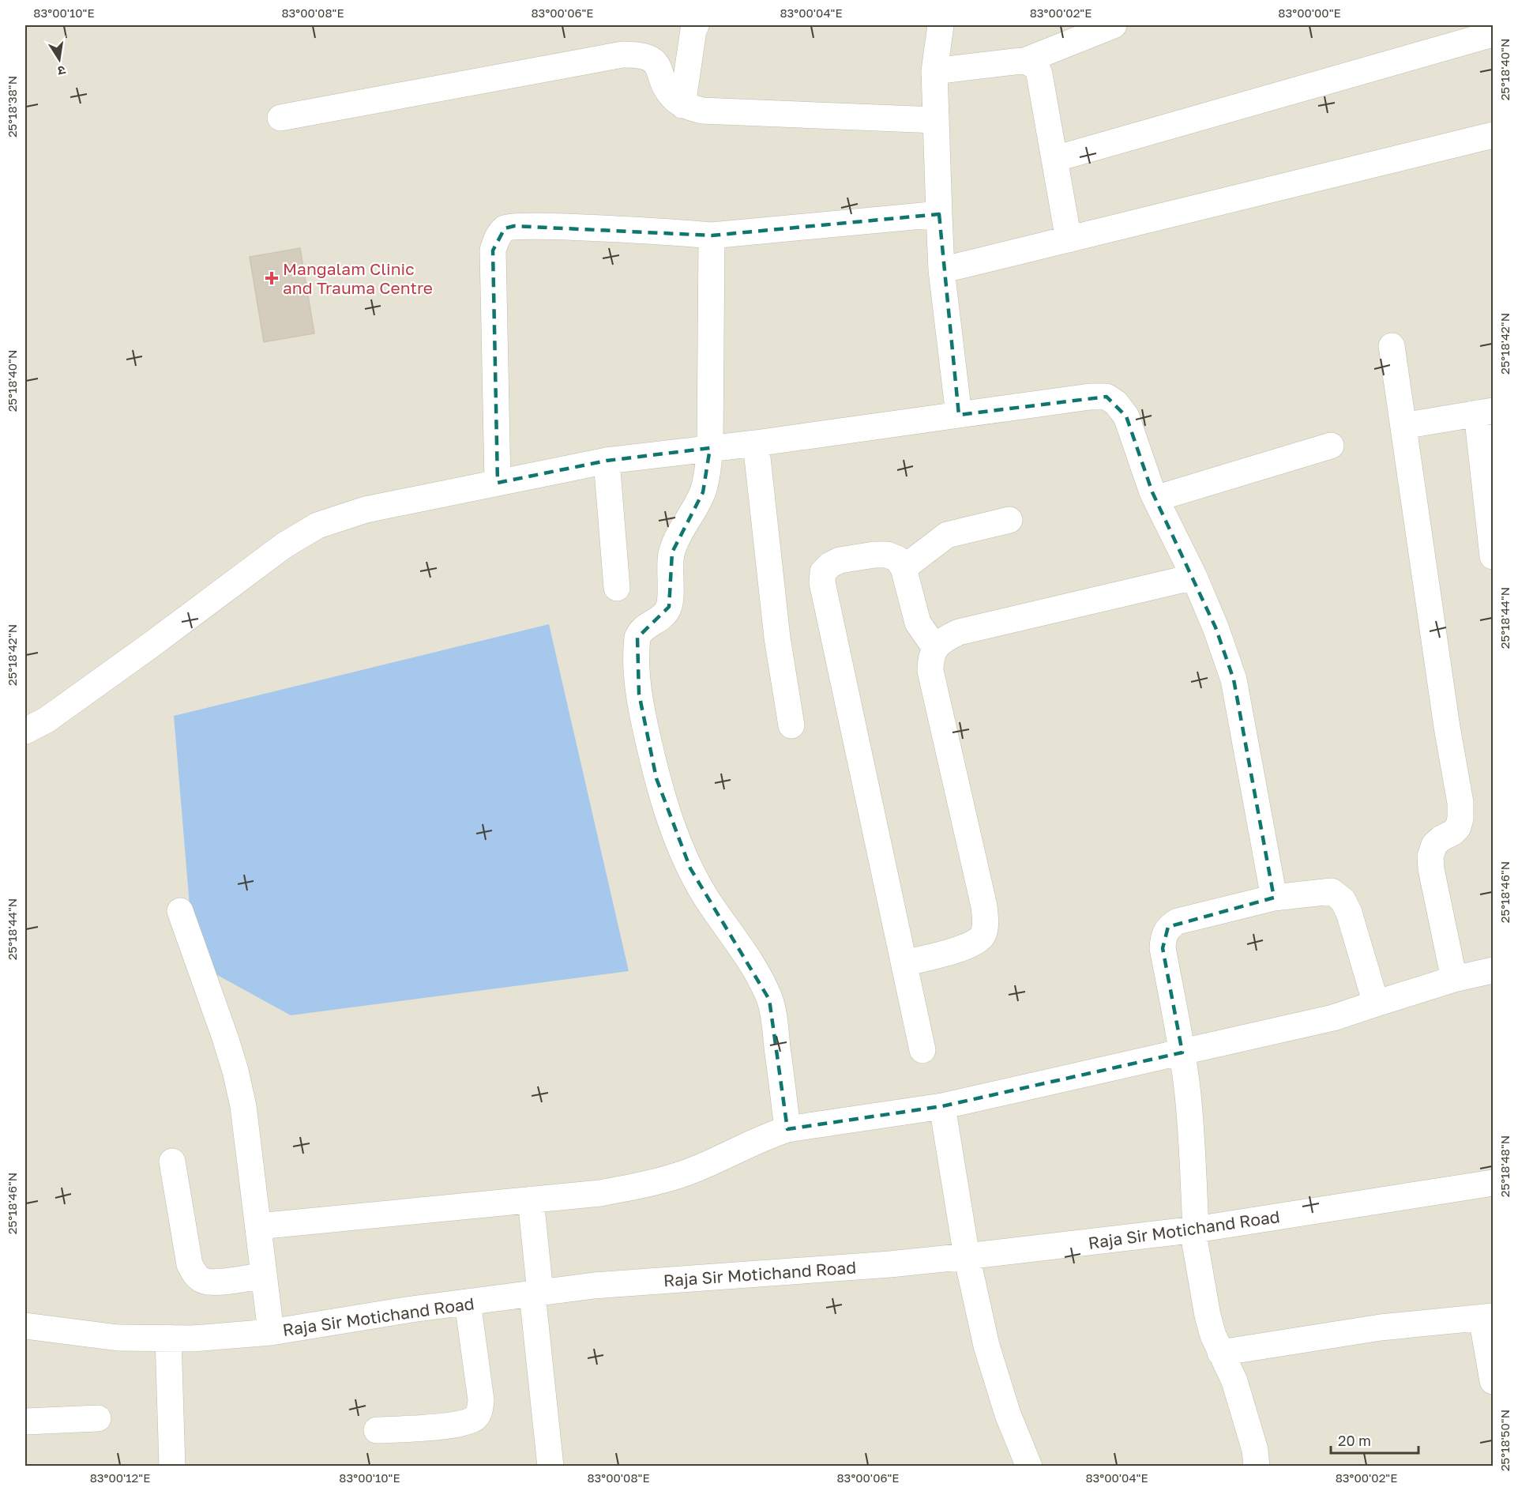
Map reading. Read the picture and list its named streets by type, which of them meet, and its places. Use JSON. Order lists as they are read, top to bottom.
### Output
{
  "streets": {
    "street": ["Raja Sir Motichand Road"]
  },
  "places": {
    "health": ["Mangalam Clinic and Trauma Centre"]
  },
  "scale_bar": "20 m",
  "north": "bottom",
  "coordinates": [
    "83°00'10\"E",
    "83°00'08\"E",
    "83°00'06\"E",
    "83°00'04\"E",
    "83°00'02\"E",
    "83°00'00\"E",
    "25°18'40\"N",
    "25°18'38\"N",
    "25°18'42\"N",
    "25°18'44\"N",
    "25°18'46\"N",
    "25°18'48\"N",
    "25°18'50\"N",
    "83°00'12\"E"
  ]
}
